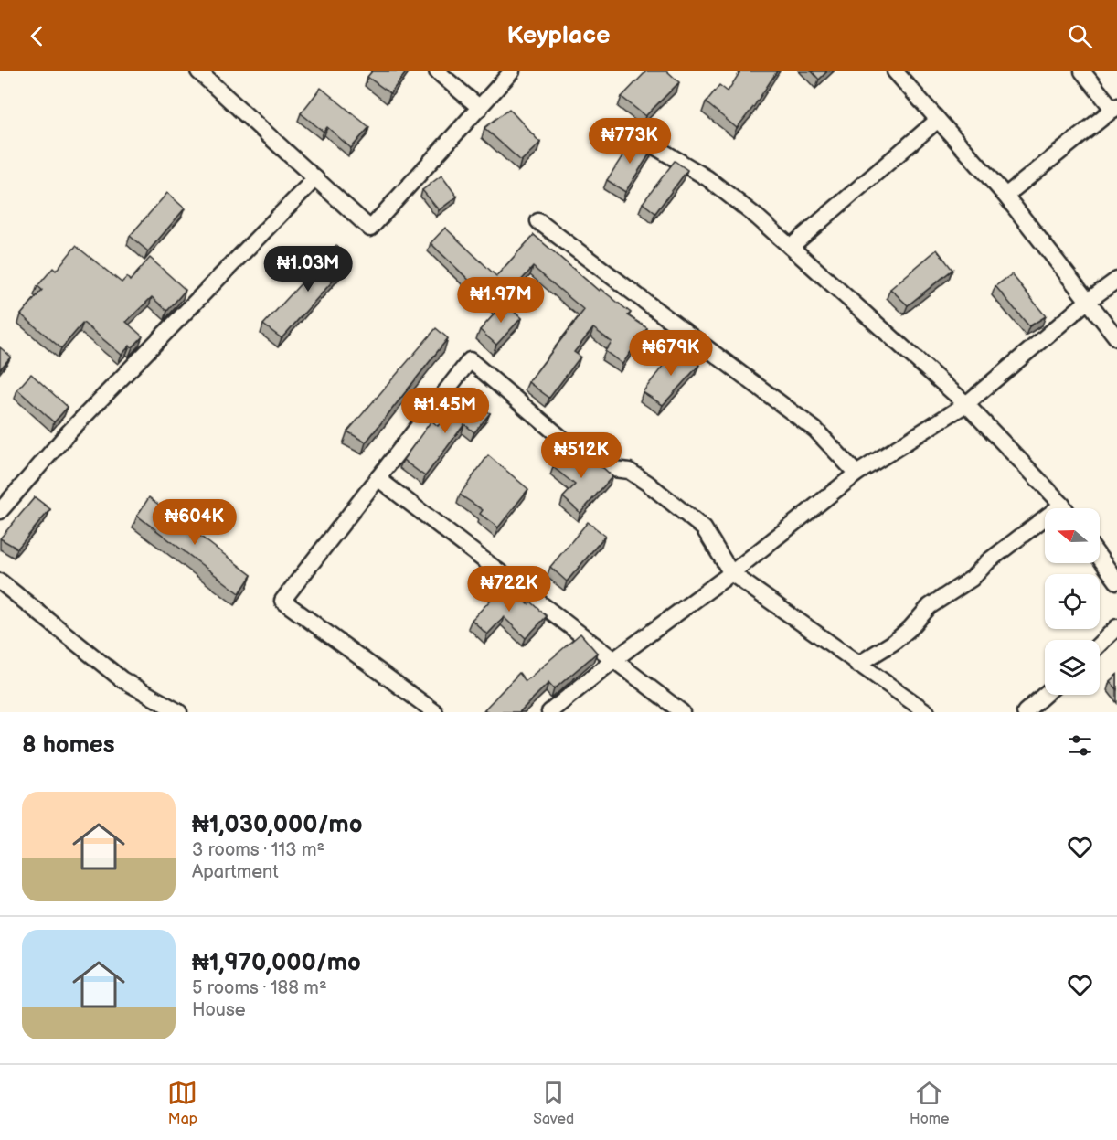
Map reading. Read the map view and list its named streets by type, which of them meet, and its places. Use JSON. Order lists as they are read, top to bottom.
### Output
{
  "north": "left",
  "page": {
    "header": "Keyplace",
    "price": [
      "₦773K",
      "₦1.03M",
      "₦1.97M",
      "₦679K",
      "₦1.45M",
      "₦512K",
      "₦604K",
      "₦722K"
    ],
    "heading": "8 homes",
    "list": [
      {
        "name": "₦1,030,000/mo",
        "note": "3 rooms · 113 m² · Apartment"
      },
      {
        "name": "₦1,970,000/mo",
        "note": "5 rooms · 188 m² · House"
      }
    ],
    "tabs": ["Map", "Saved", "Home"]
  }
}
